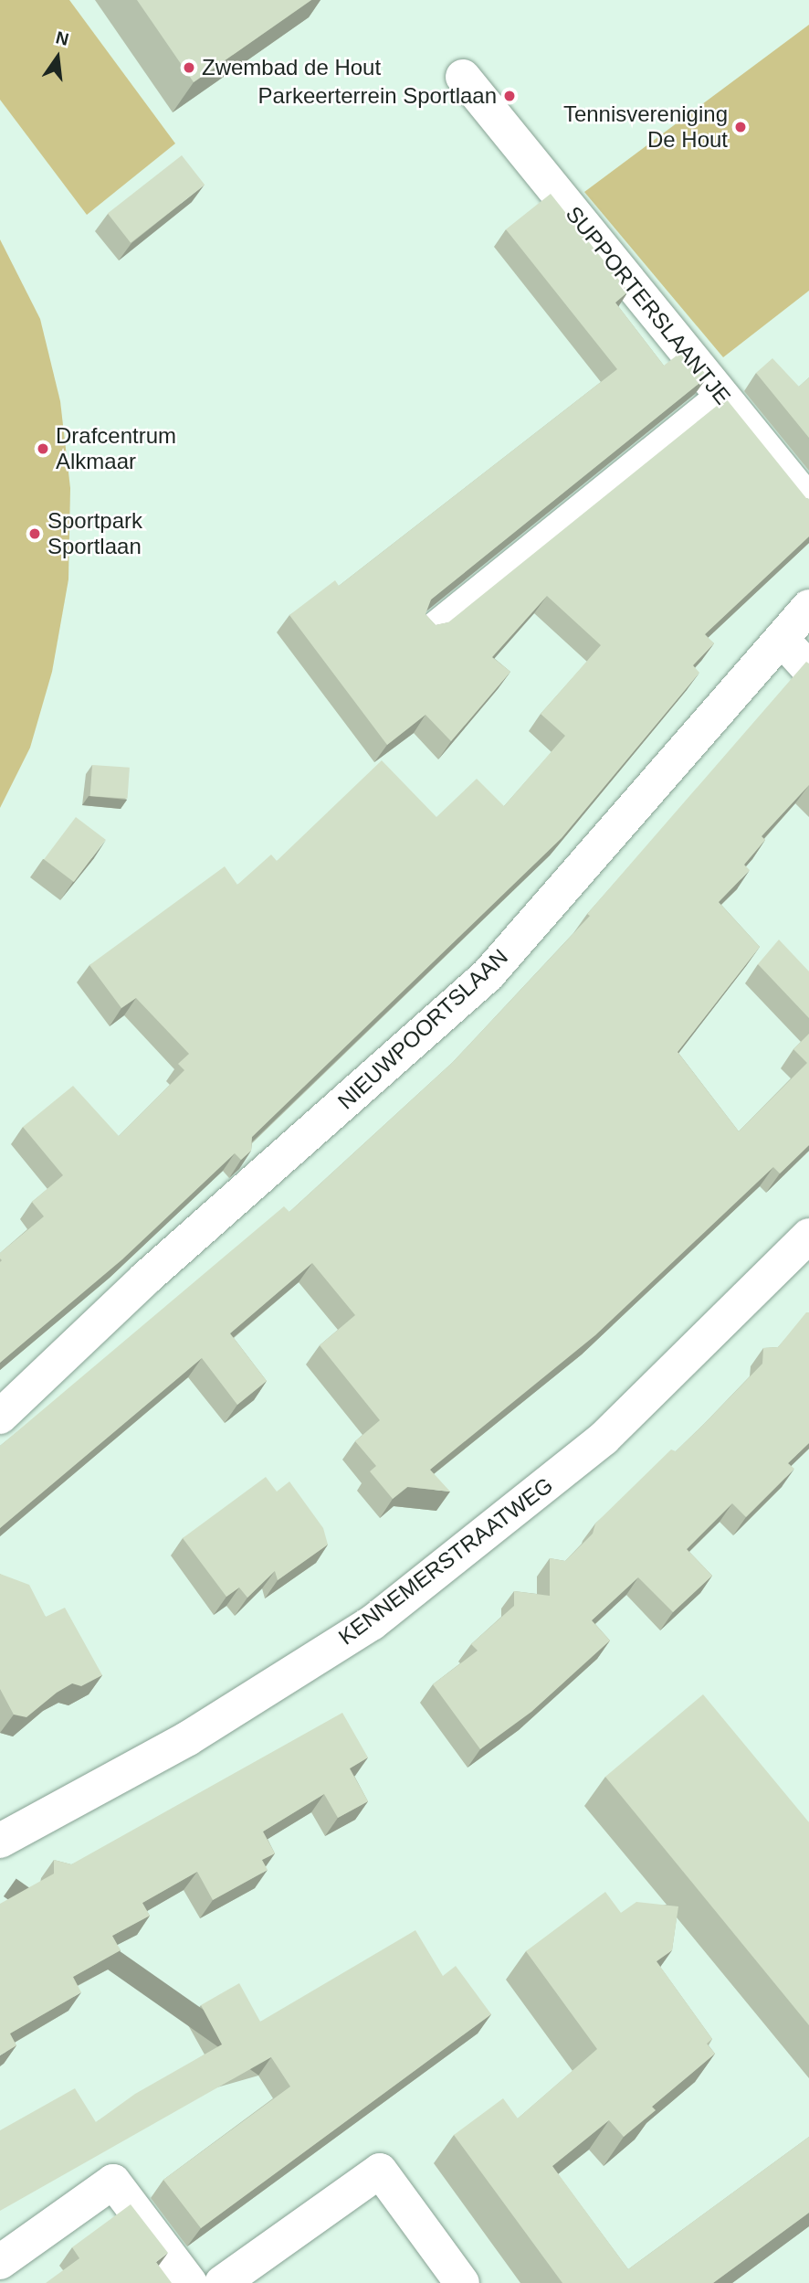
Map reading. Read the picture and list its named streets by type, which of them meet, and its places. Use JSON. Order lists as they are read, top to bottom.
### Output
{
  "streets": {
    "street": ["SUPPORTERSLAANTJE", "NIEUWPOORTSLAAN", "KENNEMERSTRAATWEG"]
  },
  "places": [
    "Zwembad de Hout",
    "Parkeerterrein Sportlaan",
    "Tennisvereniging De Hout",
    "Drafcentrum Alkmaar",
    "Sportpark Sportlaan"
  ],
  "north": "top"
}
